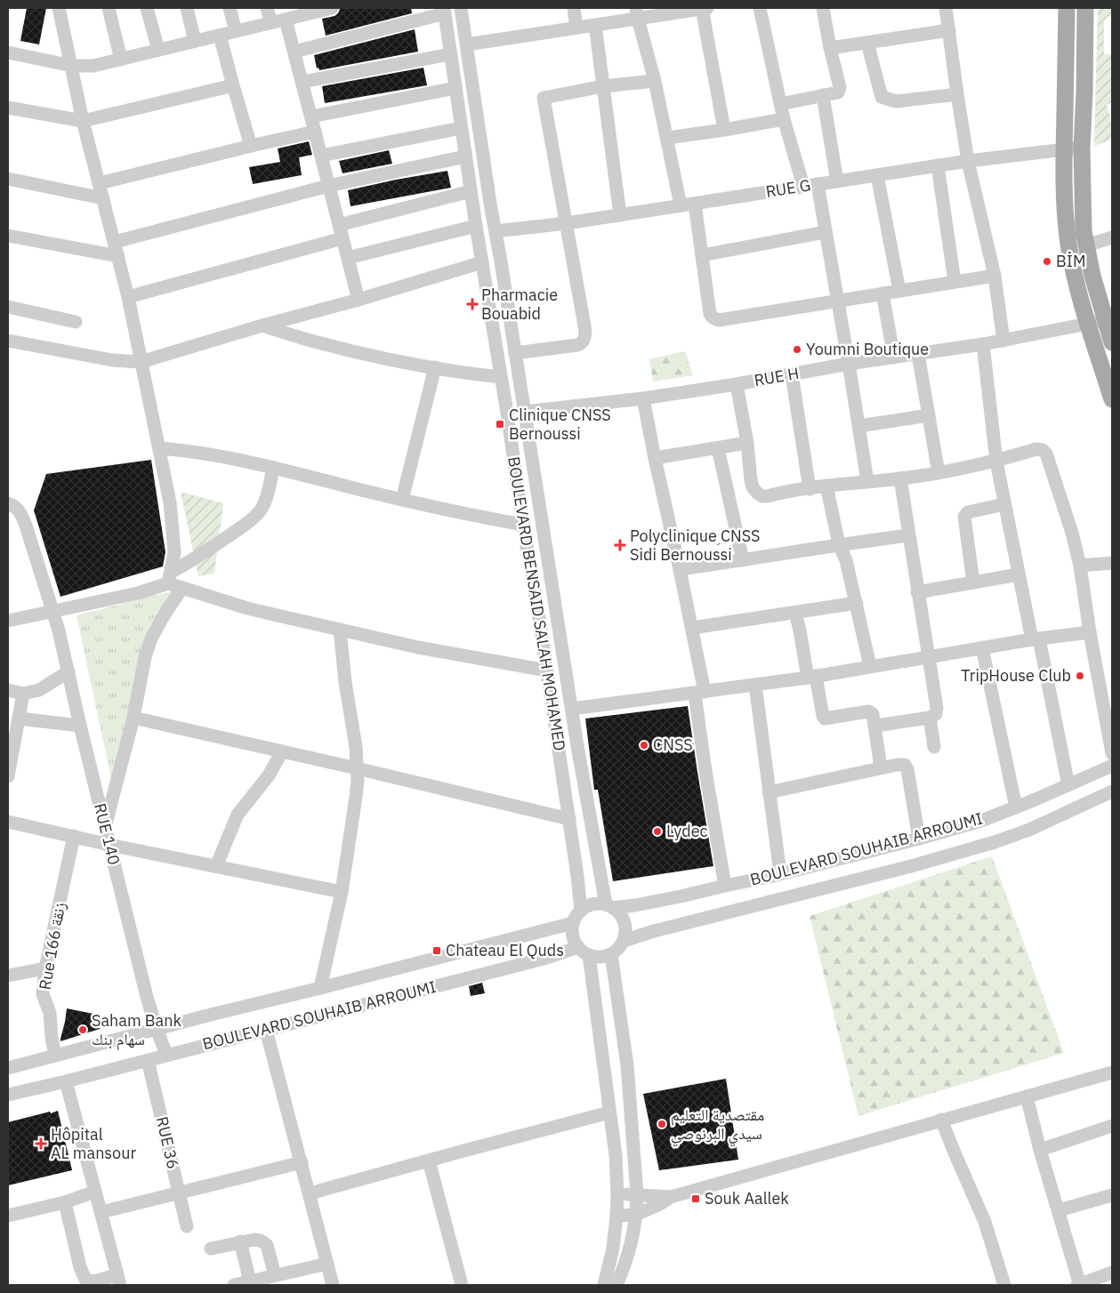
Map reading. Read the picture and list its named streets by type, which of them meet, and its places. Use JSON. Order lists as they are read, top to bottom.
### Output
{
  "streets": {
    "street": [
      "RUE G",
      "RUE H",
      "BOULEVARD BENSAID SALAH MOHAMED",
      "RUE 140",
      "BOULEVARD SOUHAIB ARROUMI",
      "Rue 166 زنقة",
      "RUE 36"
    ]
  },
  "crossings": [
    ["RUE G", "BOULEVARD BENSAID SALAH MOHAMED"],
    ["RUE H", "BOULEVARD BENSAID SALAH MOHAMED"],
    ["BOULEVARD BENSAID SALAH MOHAMED", "BOULEVARD SOUHAIB ARROUMI"],
    ["RUE 140", "BOULEVARD SOUHAIB ARROUMI"],
    ["BOULEVARD SOUHAIB ARROUMI", "Rue 166 زنقة"],
    ["BOULEVARD SOUHAIB ARROUMI", "RUE 36"]
  ],
  "places": {
    "other": [
      "BİM",
      "Youmni Boutique",
      "TripHouse Club",
      "CNSS",
      "Lydec",
      "Saham Bank سهام بنك",
      "مقتصدية التعليم سيدي البرنوصي"
    ],
    "health": ["Pharmacie Bouabid", "Polyclinique ِCNSS Sidi Bernoussi", "Hôpital AL mansour"],
    "transit": ["Clinique CNSS Bernoussi", "Chateau El Quds", "Souk Aallek"]
  }
}
